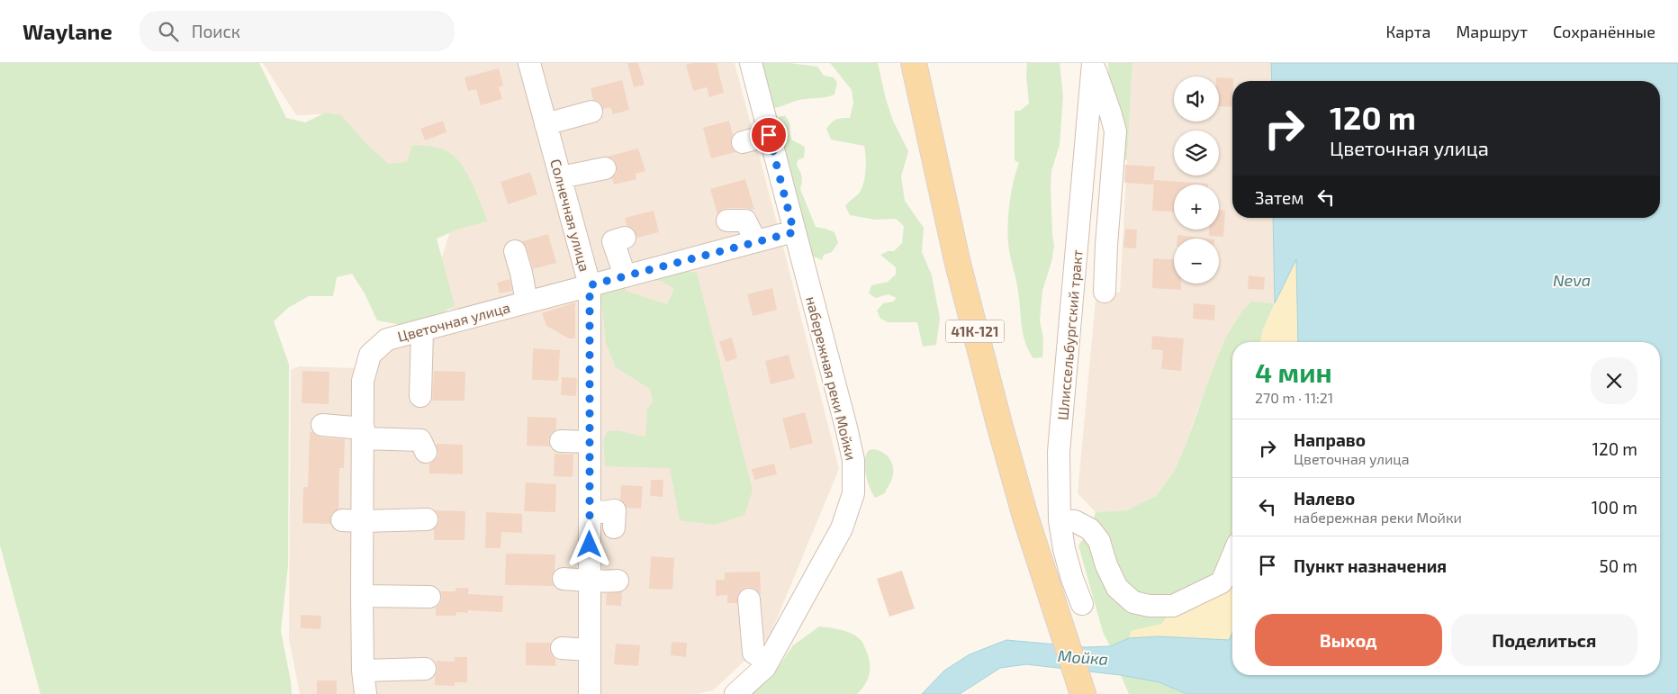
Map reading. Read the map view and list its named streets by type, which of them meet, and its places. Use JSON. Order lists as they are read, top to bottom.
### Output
{
  "streets": {
    "main road": ["41К-121"],
    "street": [
      "Солнечная улица",
      "Цветочная улица",
      "Шлиссельбургский тракт",
      "набережная реки Мойки"
    ]
  },
  "crossings": [
    ["Солнечная улица", "Цветочная улица"],
    ["Цветочная улица", "набережная реки Мойки"]
  ],
  "water": ["Neva", "Мойка"],
  "page": {
    "header": "Waylane",
    "search": "Поиск",
    "nav": ["Карта", "Маршрут", "Сохранённые"],
    "map_buttons": ["+", "−"],
    "turn": ["120 m", "Цветочная улица"],
    "then": "Затем",
    "heading": ["4 мин", "270 m · 11:21"],
    "list": [
      {
        "name": "Направо",
        "note": "Цветочная улица",
        "value": "120 m"
      },
      {
        "name": "Налево",
        "note": "набережная реки Мойки",
        "value": "100 m"
      },
      {
        "name": "Пункт назначения",
        "value": "50 m"
      }
    ],
    "buttons": ["Выход", "Поделиться"]
  }
}
